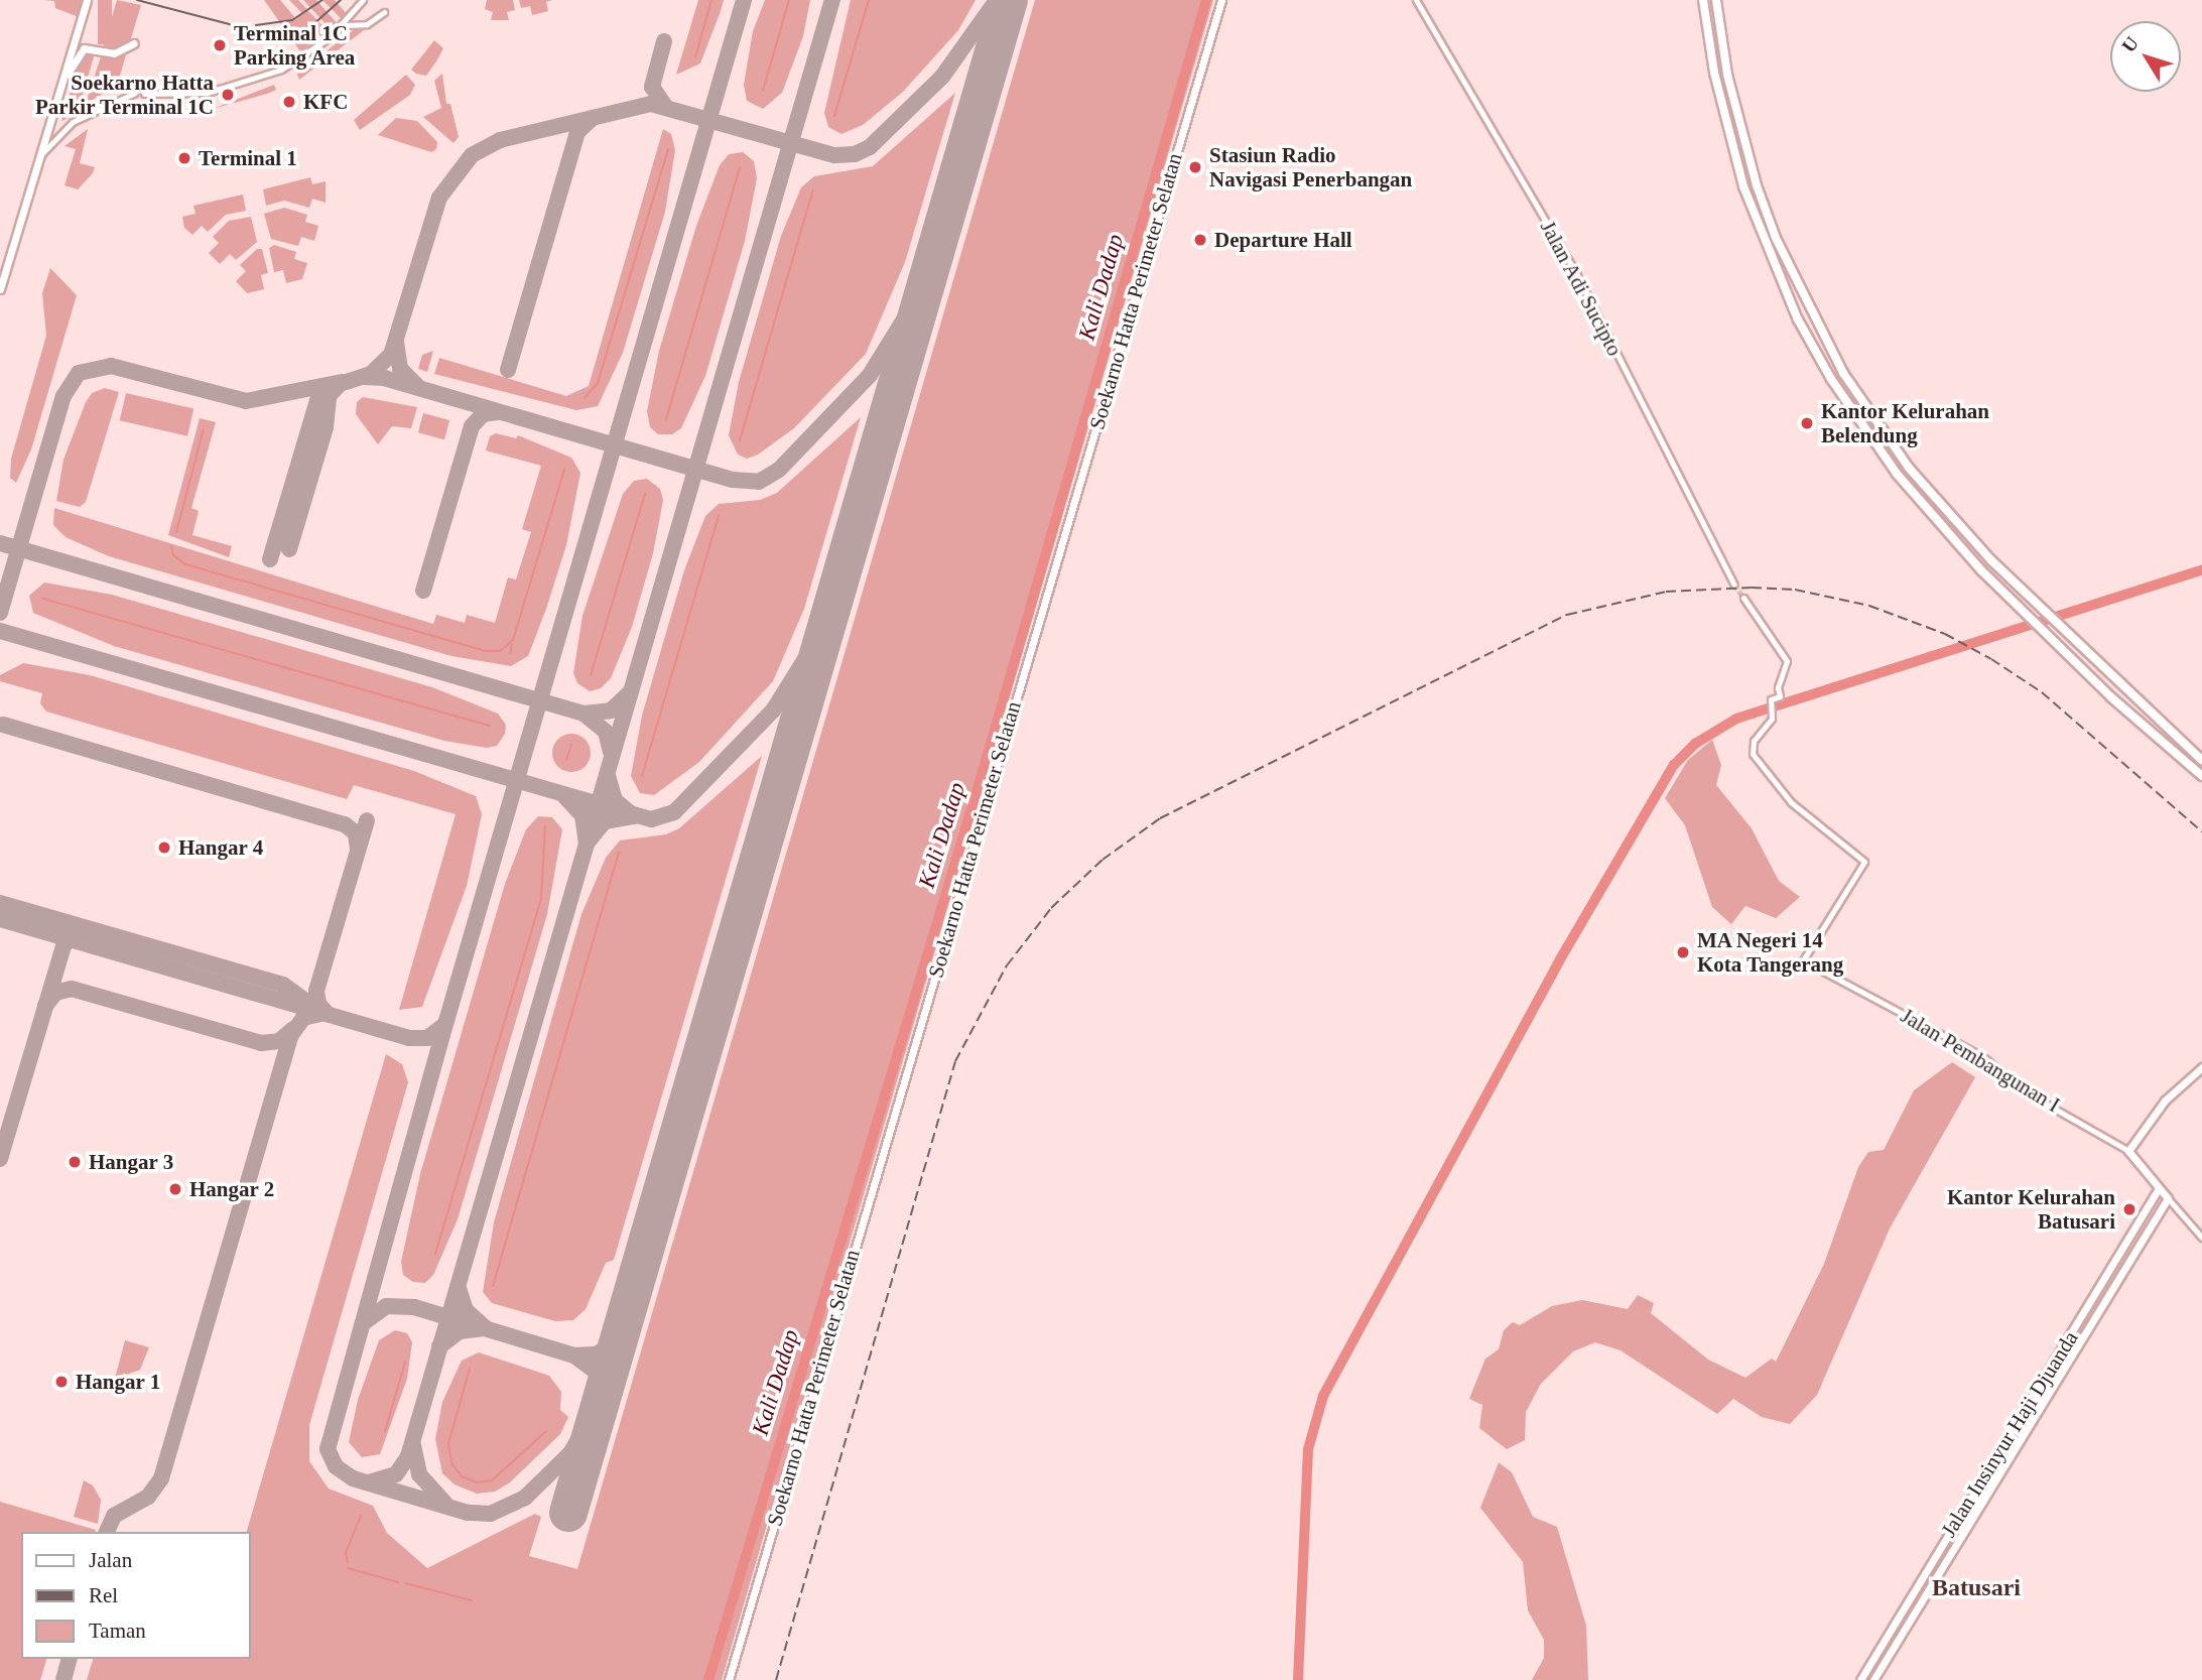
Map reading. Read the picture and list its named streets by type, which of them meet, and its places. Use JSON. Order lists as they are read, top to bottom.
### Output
{
  "streets": {
    "main road": ["Soekarno Hatta Perimeter Selatan", "Jalan Pembangunan I", "Jalan Insinyur Haji Djuanda"],
    "street": ["Jalan Adi Sucipto"]
  },
  "crossings": [
    ["Jalan Pembangunan I", "Jalan Insinyur Haji Djuanda"]
  ],
  "districts": ["Batusari"],
  "water": ["Kali Dadap"],
  "places": [
    "Terminal 1C Parking Area",
    "Soekarno Hatta Parkir Terminal 1C",
    "KFC",
    "Terminal 1",
    "Stasiun Radio Navigasi Penerbangan",
    "Departure Hall",
    "Kantor Kelurahan Belendung",
    "Hangar 4",
    "MA Negeri 14 Kota Tangerang",
    "Hangar 3",
    "Hangar 2",
    "Kantor Kelurahan Batusari",
    "Hangar 1"
  ],
  "legend": ["Jalan", "Rel", "Taman"],
  "north": "top left"
}
